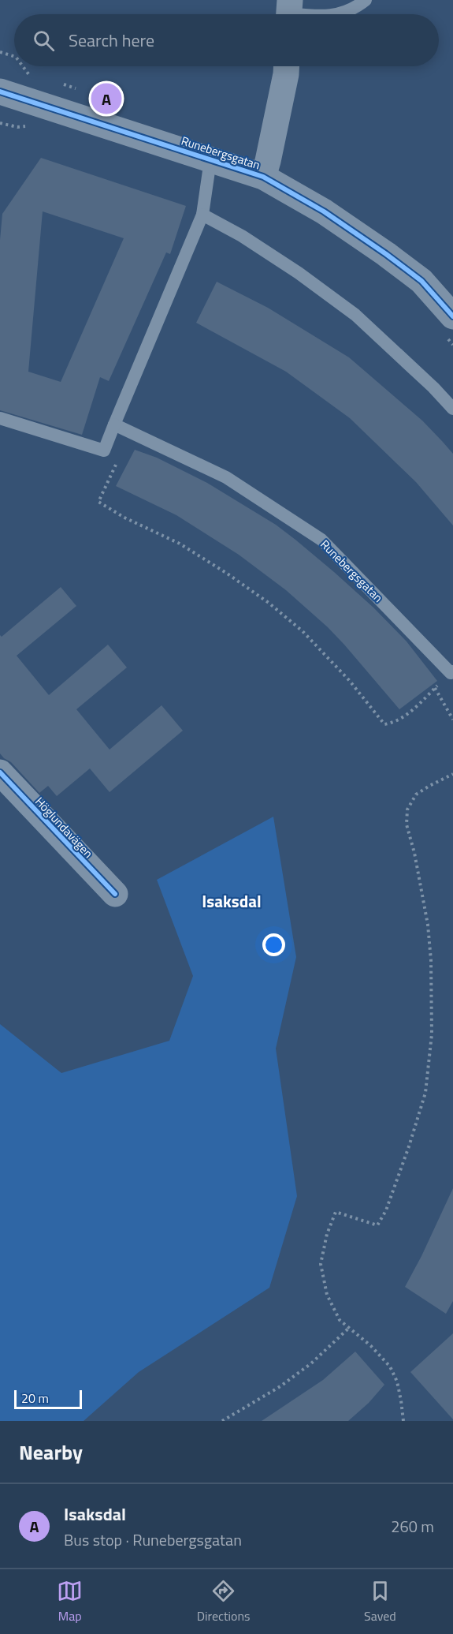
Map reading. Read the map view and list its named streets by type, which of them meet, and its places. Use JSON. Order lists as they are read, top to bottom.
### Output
{
  "streets": {
    "street": ["Runebergsgatan", "Höglundavägen"]
  },
  "districts": ["Isaksdal"],
  "scale_bar": "20 m",
  "page": {
    "search": "Search here",
    "pins": "A",
    "scale": "20 m",
    "heading": "Nearby",
    "list": [
      {
        "mark": "A",
        "name": "Isaksdal",
        "note": "Bus stop · Runebergsgatan",
        "value": "260 m"
      }
    ],
    "nav": ["Map", "Directions", "Saved"]
  }
}
